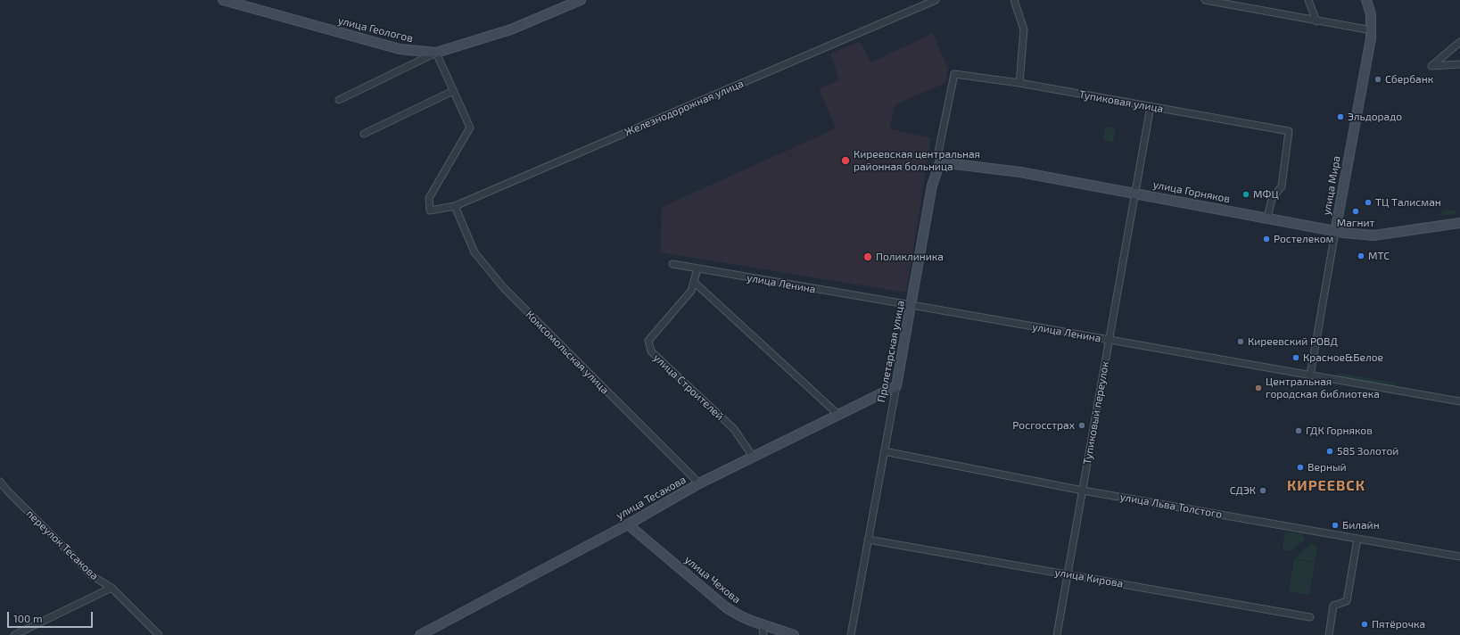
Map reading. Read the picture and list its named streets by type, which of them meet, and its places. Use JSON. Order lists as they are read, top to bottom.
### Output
{
  "streets": {
    "main road": [
      "улица Геологов",
      "улица Мира",
      "улица Горняков",
      "Пролетарская улица",
      "улица Тесакова",
      "улица Чехова"
    ],
    "street": [
      "Тупиковая улица",
      "Железнодорожная улица",
      "улица Ленина",
      "Комсомольская улица",
      "улица Строителей",
      "Тупиковый переулок",
      "улица Льва Толстого",
      "переулок Тесакова",
      "улица Кирова"
    ]
  },
  "crossings": [
    ["Тупиковая улица", "улица Горняков"],
    ["Тупиковая улица", "Пролетарская улица"],
    ["Тупиковая улица", "Тупиковый переулок"],
    ["Железнодорожная улица", "Комсомольская улица"],
    ["улица Мира", "улица Горняков"],
    ["улица Мира", "улица Ленина"],
    ["улица Горняков", "Пролетарская улица"],
    ["улица Горняков", "Тупиковый переулок"],
    ["улица Ленина", "Пролетарская улица"],
    ["улица Ленина", "улица Строителей"],
    ["улица Ленина", "Тупиковый переулок"],
    ["Пролетарская улица", "улица Тесакова"],
    ["Пролетарская улица", "улица Льва Толстого"],
    ["Пролетарская улица", "улица Кирова"],
    ["Комсомольская улица", "улица Тесакова"],
    ["улица Строителей", "улица Тесакова"],
    ["Тупиковый переулок", "улица Льва Толстого"],
    ["Тупиковый переулок", "улица Кирова"],
    ["улица Тесакова", "улица Чехова"]
  ],
  "districts": ["КИРЕЕВСК"],
  "places": [
    "Сбербанк",
    "Эльдорадо",
    "Киреевская центральная районная больница",
    "МФЦ",
    "ТЦ Талисман",
    "Магнит",
    "Ростелеком",
    "МТС",
    "Поликлиника",
    "Киреевский РОВД",
    "Красное&Белое",
    "Центральная городская библиотека",
    "Росгосстрах",
    "ГДК Горняков",
    "585 Золотой",
    "Верный",
    "СДЭК",
    "Билайн",
    "Пятёрочка"
  ],
  "scale_bar": "100 m"
}
